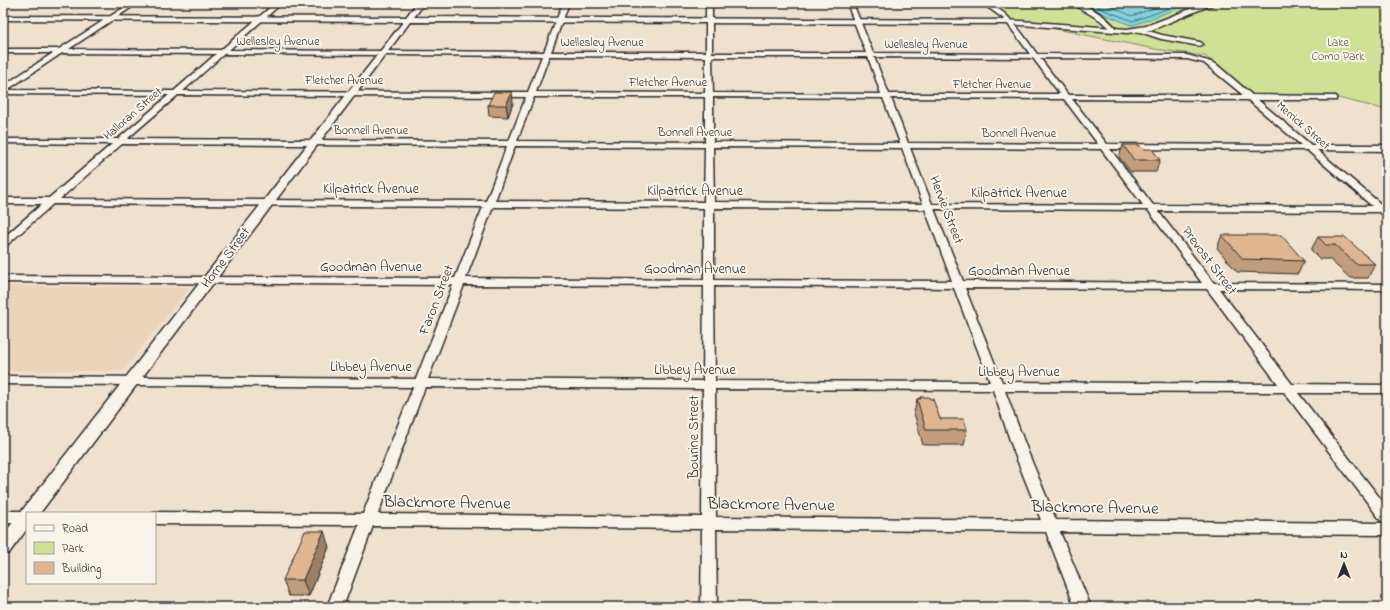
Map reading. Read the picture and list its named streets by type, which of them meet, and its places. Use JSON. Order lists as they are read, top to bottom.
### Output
{
  "streets": {
    "street": [
      "Wellesley Avenue",
      "Fletcher Avenue",
      "Halloran Street",
      "Merrick Street",
      "Bonnell Avenue",
      "Kilpatrick Avenue",
      "Hervie Street",
      "Horne Street",
      "Prevost Street",
      "Goodman Avenue",
      "Faron Street",
      "Libbey Avenue",
      "Bourine Street",
      "Blackmore Avenue"
    ]
  },
  "crossings": [
    ["Wellesley Avenue", "Halloran Street"],
    ["Wellesley Avenue", "Merrick Street"],
    ["Wellesley Avenue", "Hervie Street"],
    ["Wellesley Avenue", "Horne Street"],
    ["Wellesley Avenue", "Prevost Street"],
    ["Wellesley Avenue", "Faron Street"],
    ["Wellesley Avenue", "Bourine Street"],
    ["Fletcher Avenue", "Halloran Street"],
    ["Fletcher Avenue", "Merrick Street"],
    ["Fletcher Avenue", "Hervie Street"],
    ["Fletcher Avenue", "Horne Street"],
    ["Fletcher Avenue", "Prevost Street"],
    ["Fletcher Avenue", "Faron Street"],
    ["Fletcher Avenue", "Bourine Street"],
    ["Halloran Street", "Bonnell Avenue"],
    ["Halloran Street", "Kilpatrick Avenue"],
    ["Merrick Street", "Bonnell Avenue"],
    ["Merrick Street", "Kilpatrick Avenue"],
    ["Bonnell Avenue", "Hervie Street"],
    ["Bonnell Avenue", "Horne Street"],
    ["Bonnell Avenue", "Prevost Street"],
    ["Bonnell Avenue", "Faron Street"],
    ["Bonnell Avenue", "Bourine Street"],
    ["Kilpatrick Avenue", "Hervie Street"],
    ["Kilpatrick Avenue", "Horne Street"],
    ["Kilpatrick Avenue", "Prevost Street"],
    ["Kilpatrick Avenue", "Faron Street"],
    ["Kilpatrick Avenue", "Bourine Street"],
    ["Hervie Street", "Goodman Avenue"],
    ["Hervie Street", "Libbey Avenue"],
    ["Hervie Street", "Blackmore Avenue"],
    ["Horne Street", "Goodman Avenue"],
    ["Horne Street", "Libbey Avenue"],
    ["Prevost Street", "Goodman Avenue"],
    ["Prevost Street", "Libbey Avenue"],
    ["Goodman Avenue", "Faron Street"],
    ["Goodman Avenue", "Bourine Street"],
    ["Faron Street", "Libbey Avenue"],
    ["Faron Street", "Blackmore Avenue"],
    ["Libbey Avenue", "Bourine Street"],
    ["Bourine Street", "Blackmore Avenue"]
  ],
  "parks": ["Lake Como Park"],
  "legend": ["Road", "Park", "Building"],
  "north": "top"
}
